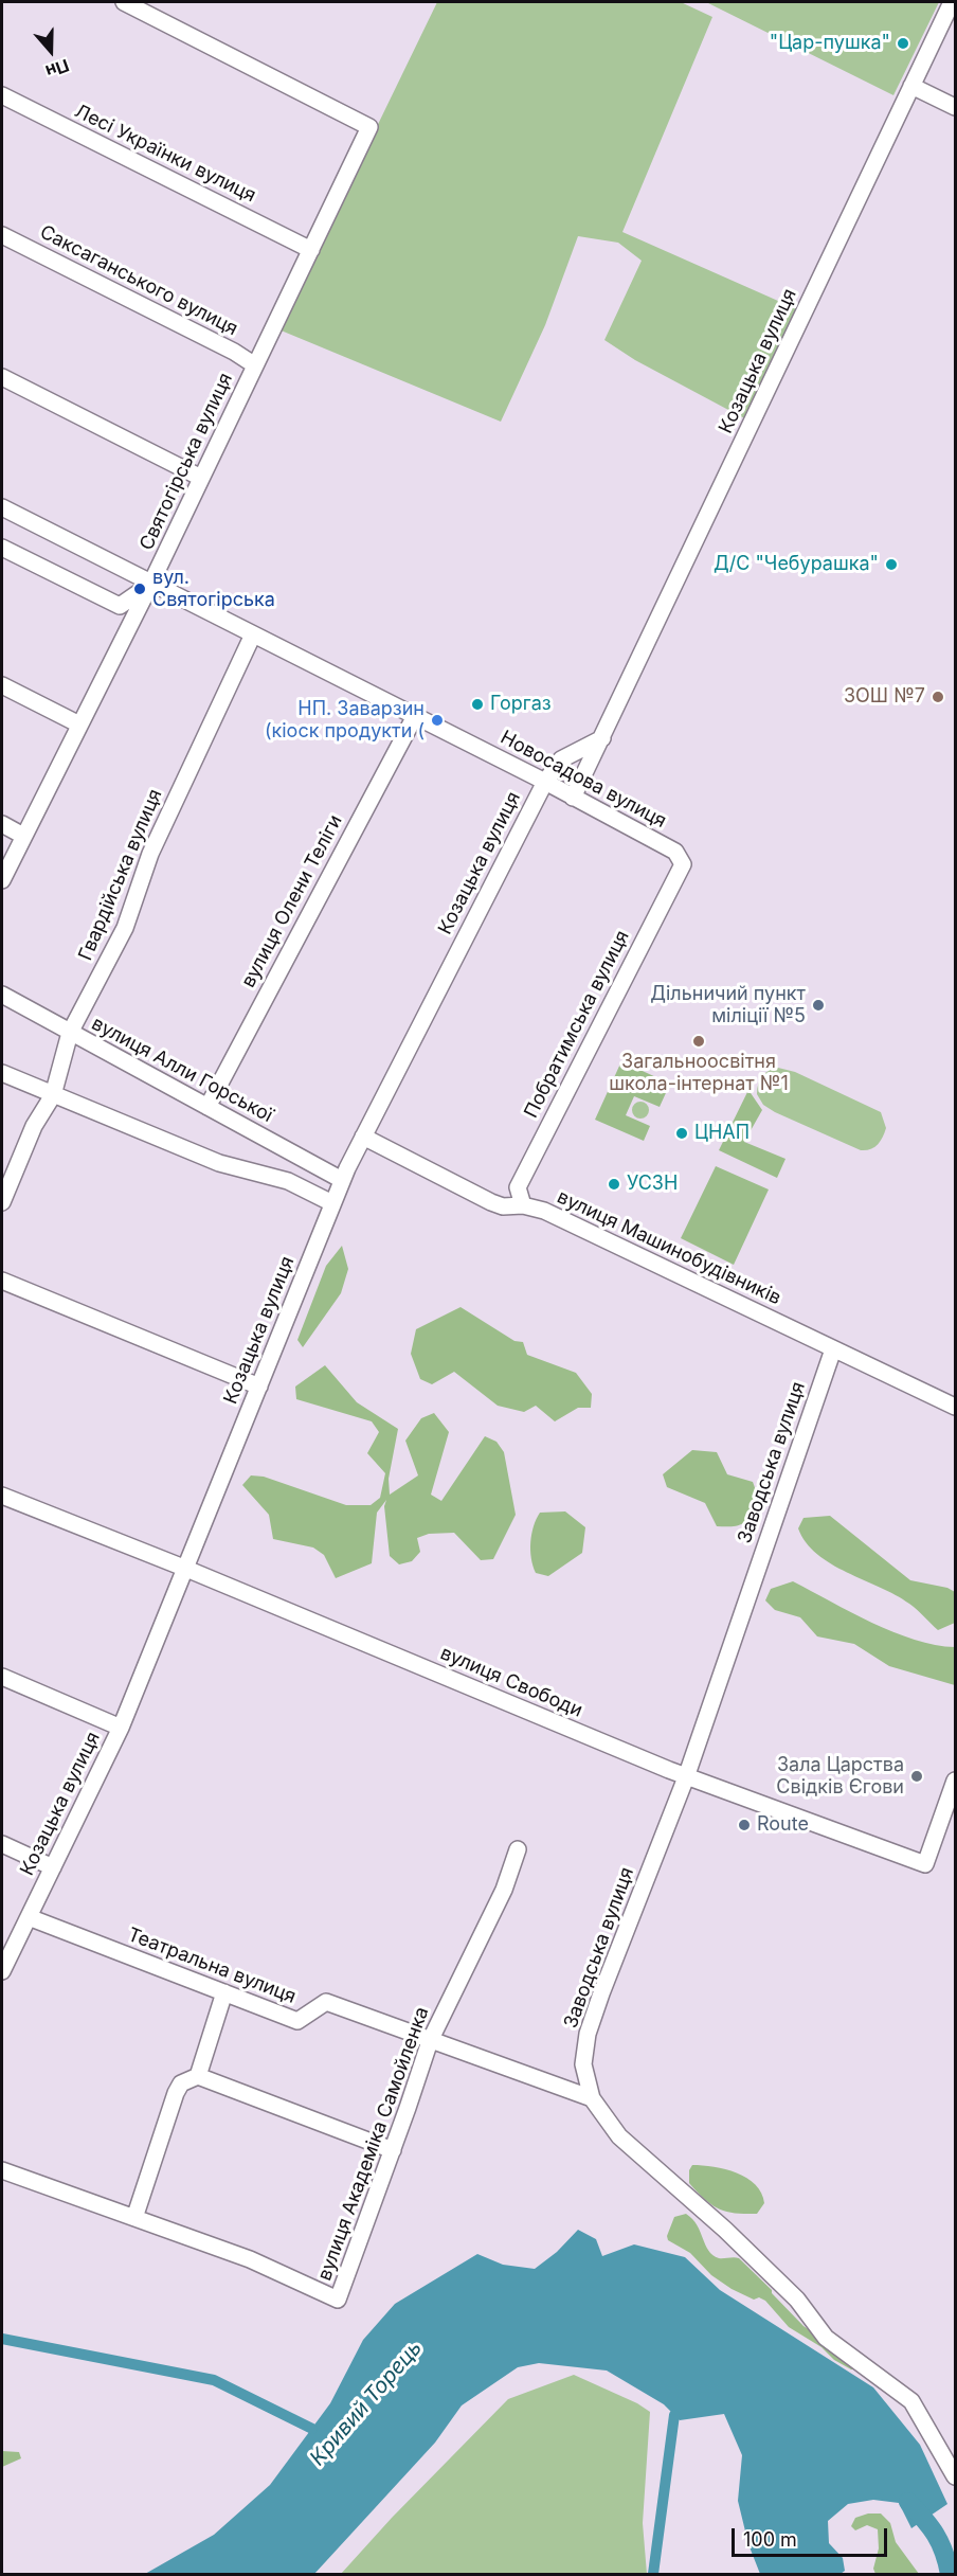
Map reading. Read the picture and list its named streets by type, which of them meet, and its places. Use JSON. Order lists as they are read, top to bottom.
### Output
{
  "streets": {
    "street": [
      "Лесі Українки вулиця",
      "Саксаганського вулиця",
      "Козацька вулиця",
      "Святогірська вулиця",
      "Новосадова вулиця",
      "Гвардійська вулиця",
      "вулиця Олени Теліги",
      "Побратимська вулиця",
      "вулиця Алли Горської",
      "вулиця Машинобудівників",
      "Заводська вулиця",
      "вулиця Свободи",
      "Театральна вулиця",
      "вулиця Академіка Самойленка"
    ]
  },
  "crossings": [
    ["Лесі Українки вулиця", "Святогірська вулиця"],
    ["Саксаганського вулиця", "Святогірська вулиця"],
    ["Козацька вулиця", "Новосадова вулиця"],
    ["Козацька вулиця", "вулиця Алли Горської"],
    ["Козацька вулиця", "вулиця Машинобудівників"],
    ["Козацька вулиця", "вулиця Свободи"],
    ["Козацька вулиця", "Театральна вулиця"],
    ["Святогірська вулиця", "Новосадова вулиця"],
    ["Новосадова вулиця", "Гвардійська вулиця"],
    ["Новосадова вулиця", "вулиця Олени Теліги"],
    ["Новосадова вулиця", "Побратимська вулиця"],
    ["Гвардійська вулиця", "вулиця Алли Горської"],
    ["вулиця Олени Теліги", "вулиця Алли Горської"],
    ["Побратимська вулиця", "вулиця Машинобудівників"],
    ["вулиця Машинобудівників", "Заводська вулиця"],
    ["Заводська вулиця", "вулиця Свободи"],
    ["Заводська вулиця", "Театральна вулиця"],
    ["Театральна вулиця", "вулиця Академіка Самойленка"]
  ],
  "water": ["Кривий Торець"],
  "places": [
    "\"Цар-пушка\"",
    "Д/С \"Чебурашка\"",
    "вул. Святогірська",
    "ЗОШ №7",
    "Горгаз",
    "НП. Заварзин (кіоск продукти (",
    "Дільничий пункт міліції №5",
    "Загальноосвітня школа-інтернат №1",
    "ЦНАП",
    "УСЗН",
    "Зала Царства Свідків Єгови",
    "Route"
  ],
  "scale_bar": "100 m",
  "north": "bottom"
}
